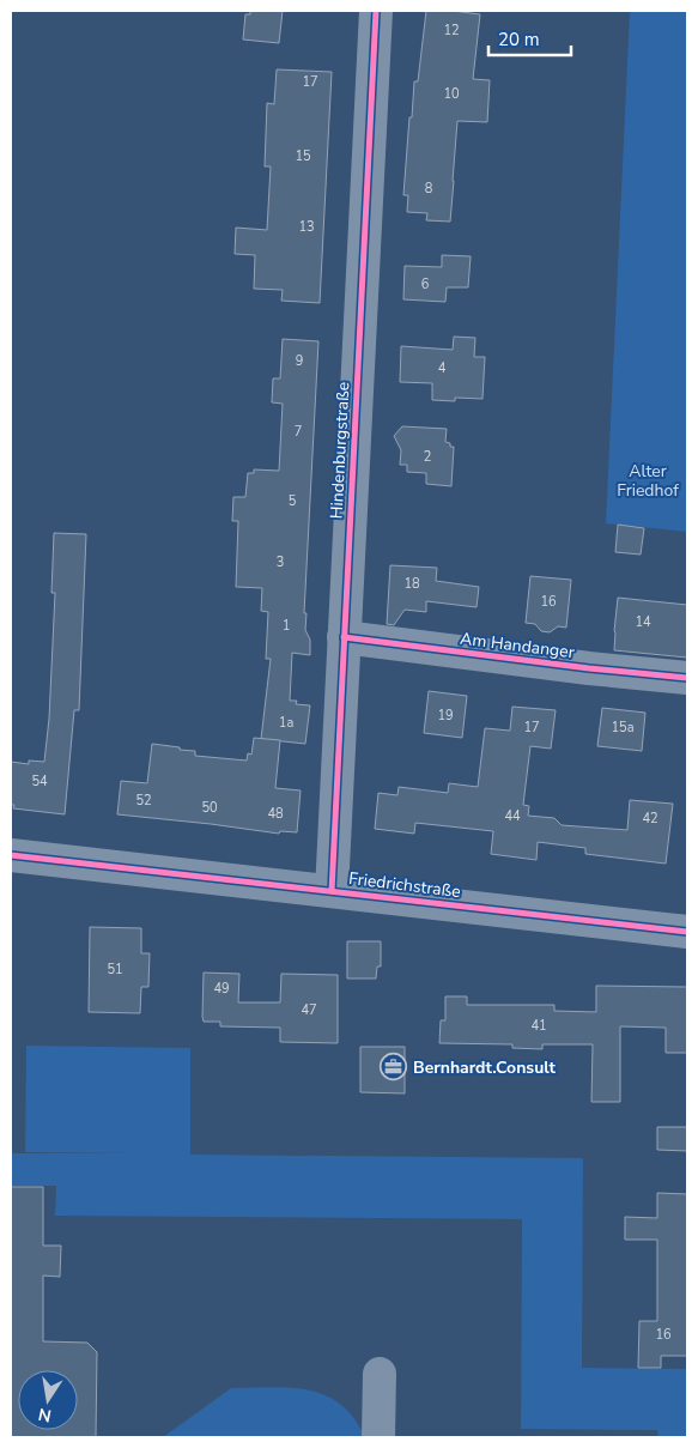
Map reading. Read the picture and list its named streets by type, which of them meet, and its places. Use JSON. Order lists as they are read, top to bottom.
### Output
{
  "streets": {
    "street": ["Hindenburgstraße", "Am Handanger", "Friedrichstraße"]
  },
  "crossings": [
    ["Hindenburgstraße", "Am Handanger"],
    ["Hindenburgstraße", "Friedrichstraße"]
  ],
  "parks": ["Alter Friedhof"],
  "places": {
    "office": ["Bernhardt.Consult"]
  },
  "house_numbers": [
    "12",
    "17",
    "10",
    "15",
    "8",
    "13",
    "6",
    "9",
    "4",
    "7",
    "2",
    "5",
    "3",
    "18",
    "16",
    "14",
    "1",
    "19",
    "1a",
    "17",
    "15a",
    "54",
    "52",
    "50",
    "48",
    "44",
    "42",
    "51",
    "49",
    "47",
    "41",
    "16"
  ],
  "scale_bar": "20 m",
  "north": "bottom"
}
